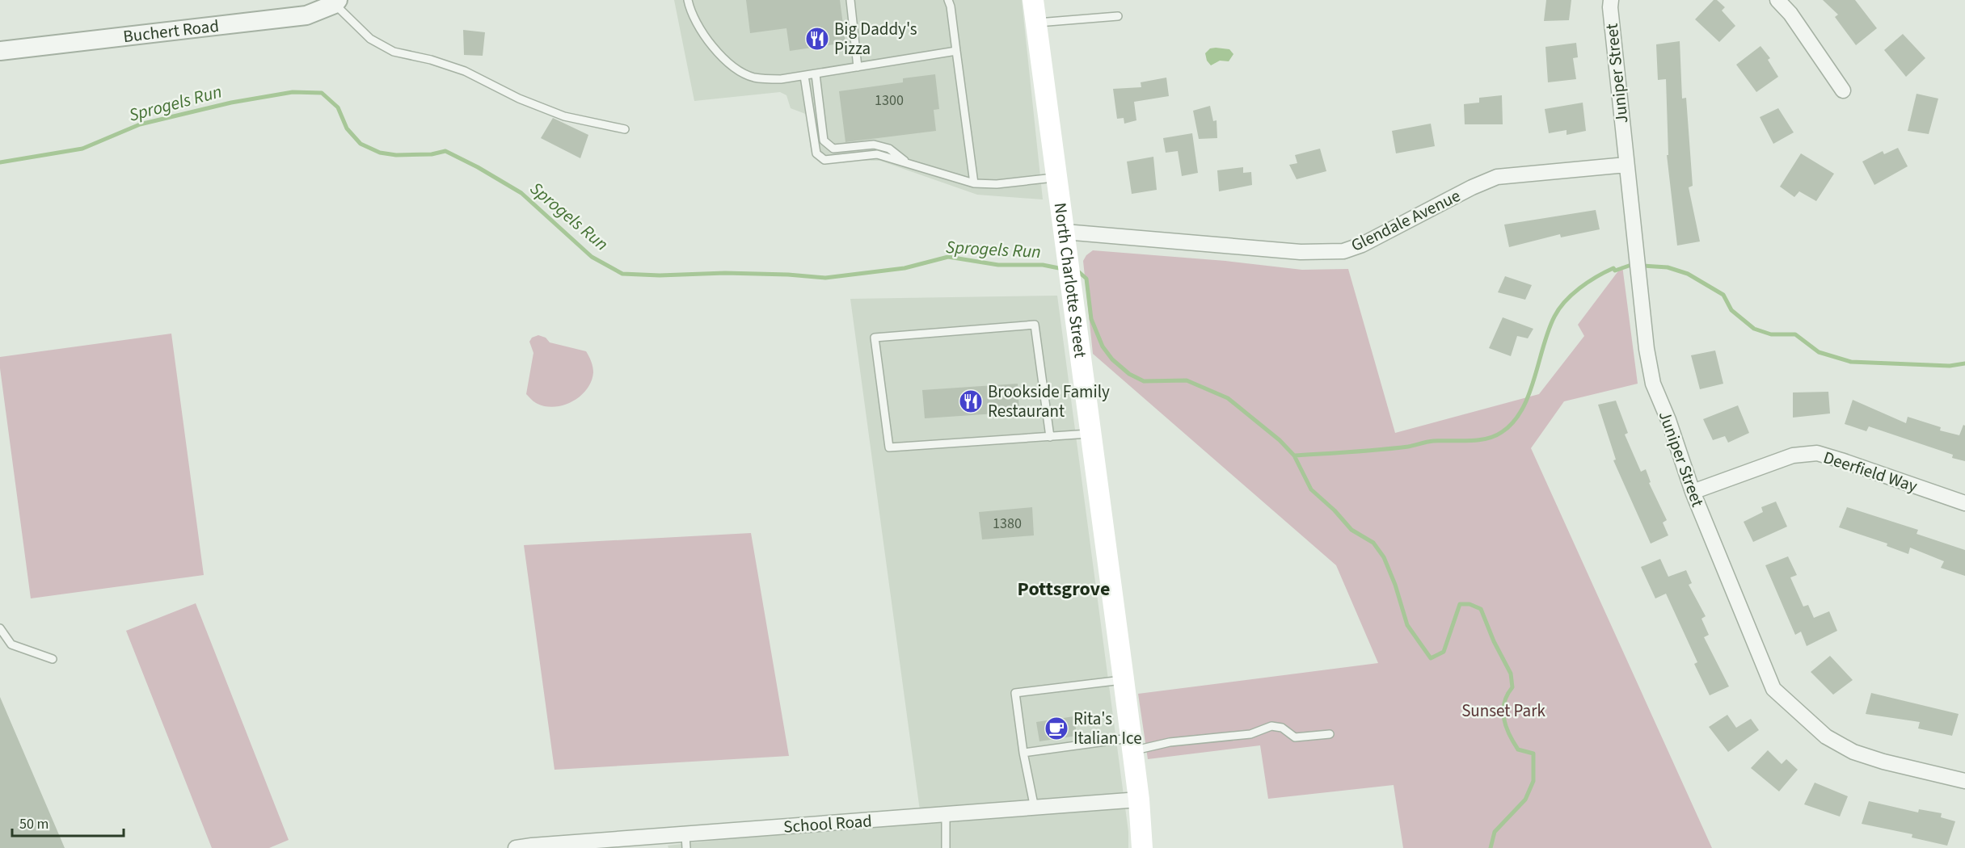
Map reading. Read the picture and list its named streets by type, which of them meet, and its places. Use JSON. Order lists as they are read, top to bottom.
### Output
{
  "streets": {
    "main road": ["North Charlotte Street"],
    "street": [
      "Buchert Road",
      "Juniper Street",
      "Glendale Avenue",
      "Deerfield Way",
      "School Road"
    ]
  },
  "crossings": [
    ["Juniper Street", "Glendale Avenue"],
    ["Juniper Street", "Deerfield Way"],
    ["Glendale Avenue", "North Charlotte Street"],
    ["North Charlotte Street", "School Road"]
  ],
  "districts": ["Pottsgrove"],
  "water": ["Sprogels Run"],
  "parks": ["Sunset Park"],
  "places": {
    "restaurant": ["Big Daddy's Pizza", "Brookside Family Restaurant"],
    "cafe": ["Rita's Italian Ice"]
  },
  "house_numbers": ["1300", "1380"],
  "scale_bar": "50 m"
}
